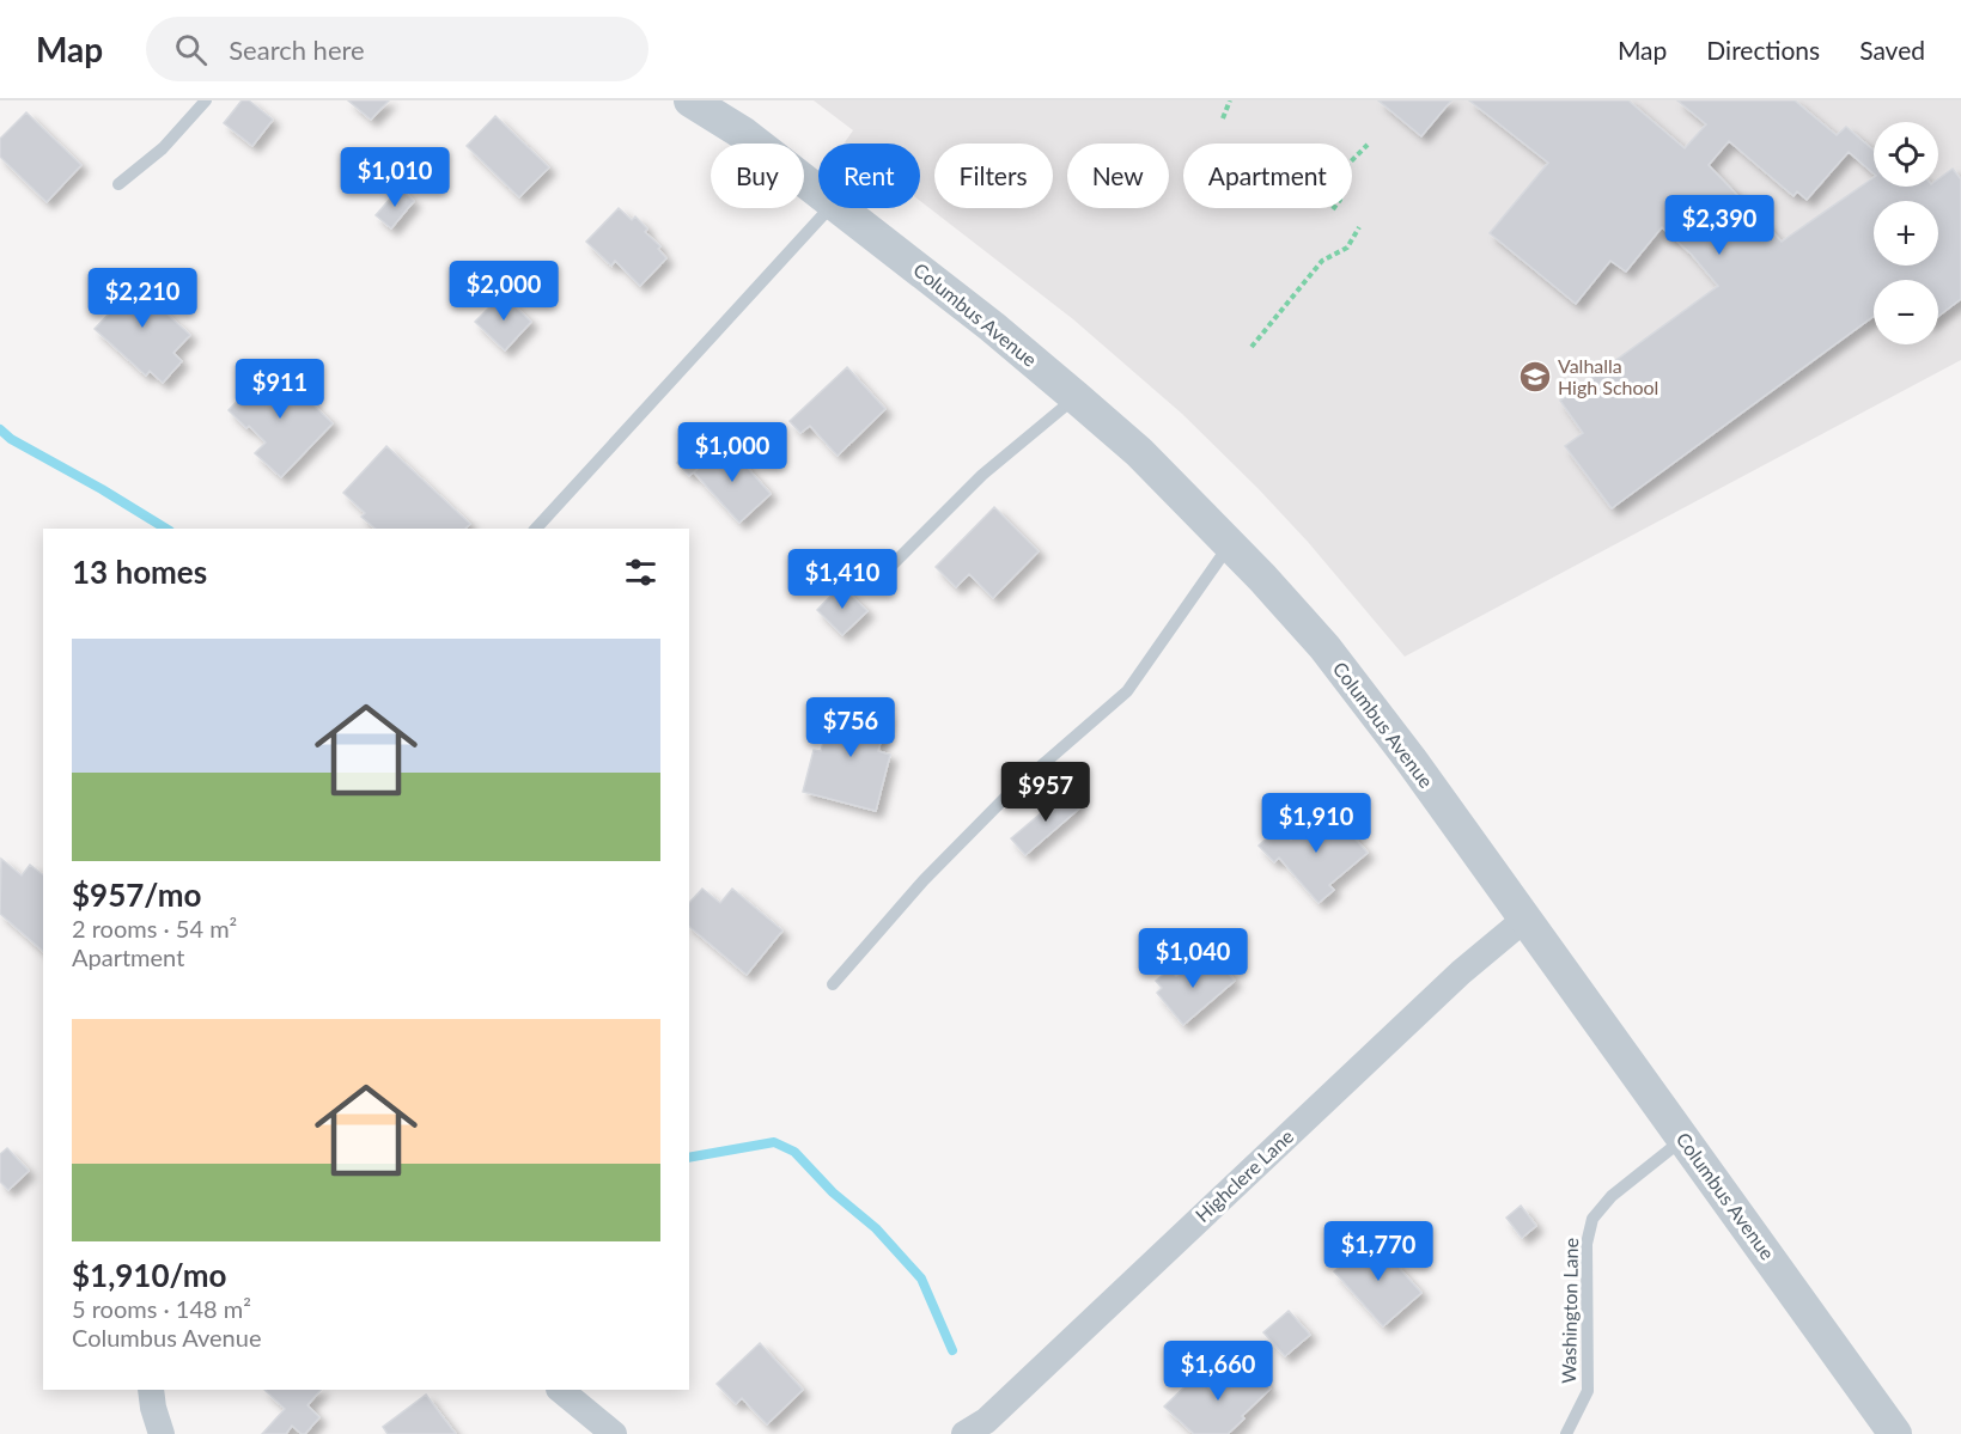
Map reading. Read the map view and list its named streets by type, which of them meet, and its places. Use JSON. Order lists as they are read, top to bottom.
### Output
{
  "streets": {
    "street": ["Columbus Avenue", "Highclere Lane"],
    "lane": ["Washington Lane"]
  },
  "crossings": [
    ["Columbus Avenue", "Highclere Lane"],
    ["Columbus Avenue", "Washington Lane"]
  ],
  "places": {
    "school or university": ["Valhalla High School"]
  },
  "page": {
    "header": "Map",
    "search": "Search here",
    "nav": ["Map", "Directions", "Saved"],
    "map_buttons": ["+", "−"],
    "chip": [
      "Buy",
      "Rent",
      "Filters",
      "New",
      "Apartment"
    ],
    "price": [
      "$1,010",
      "$2,390",
      "$2,000",
      "$2,210",
      "$911",
      "$1,000",
      "$1,410",
      "$756",
      "$957",
      "$1,910",
      "$1,040",
      "$1,770",
      "$1,660"
    ],
    "heading": "13 homes",
    "list": [
      {
        "name": "$957/mo",
        "note": "2 rooms · 54 m² · Apartment"
      },
      {
        "name": "$1,910/mo",
        "note": "5 rooms · 148 m² · Columbus Avenue"
      }
    ]
  }
}
